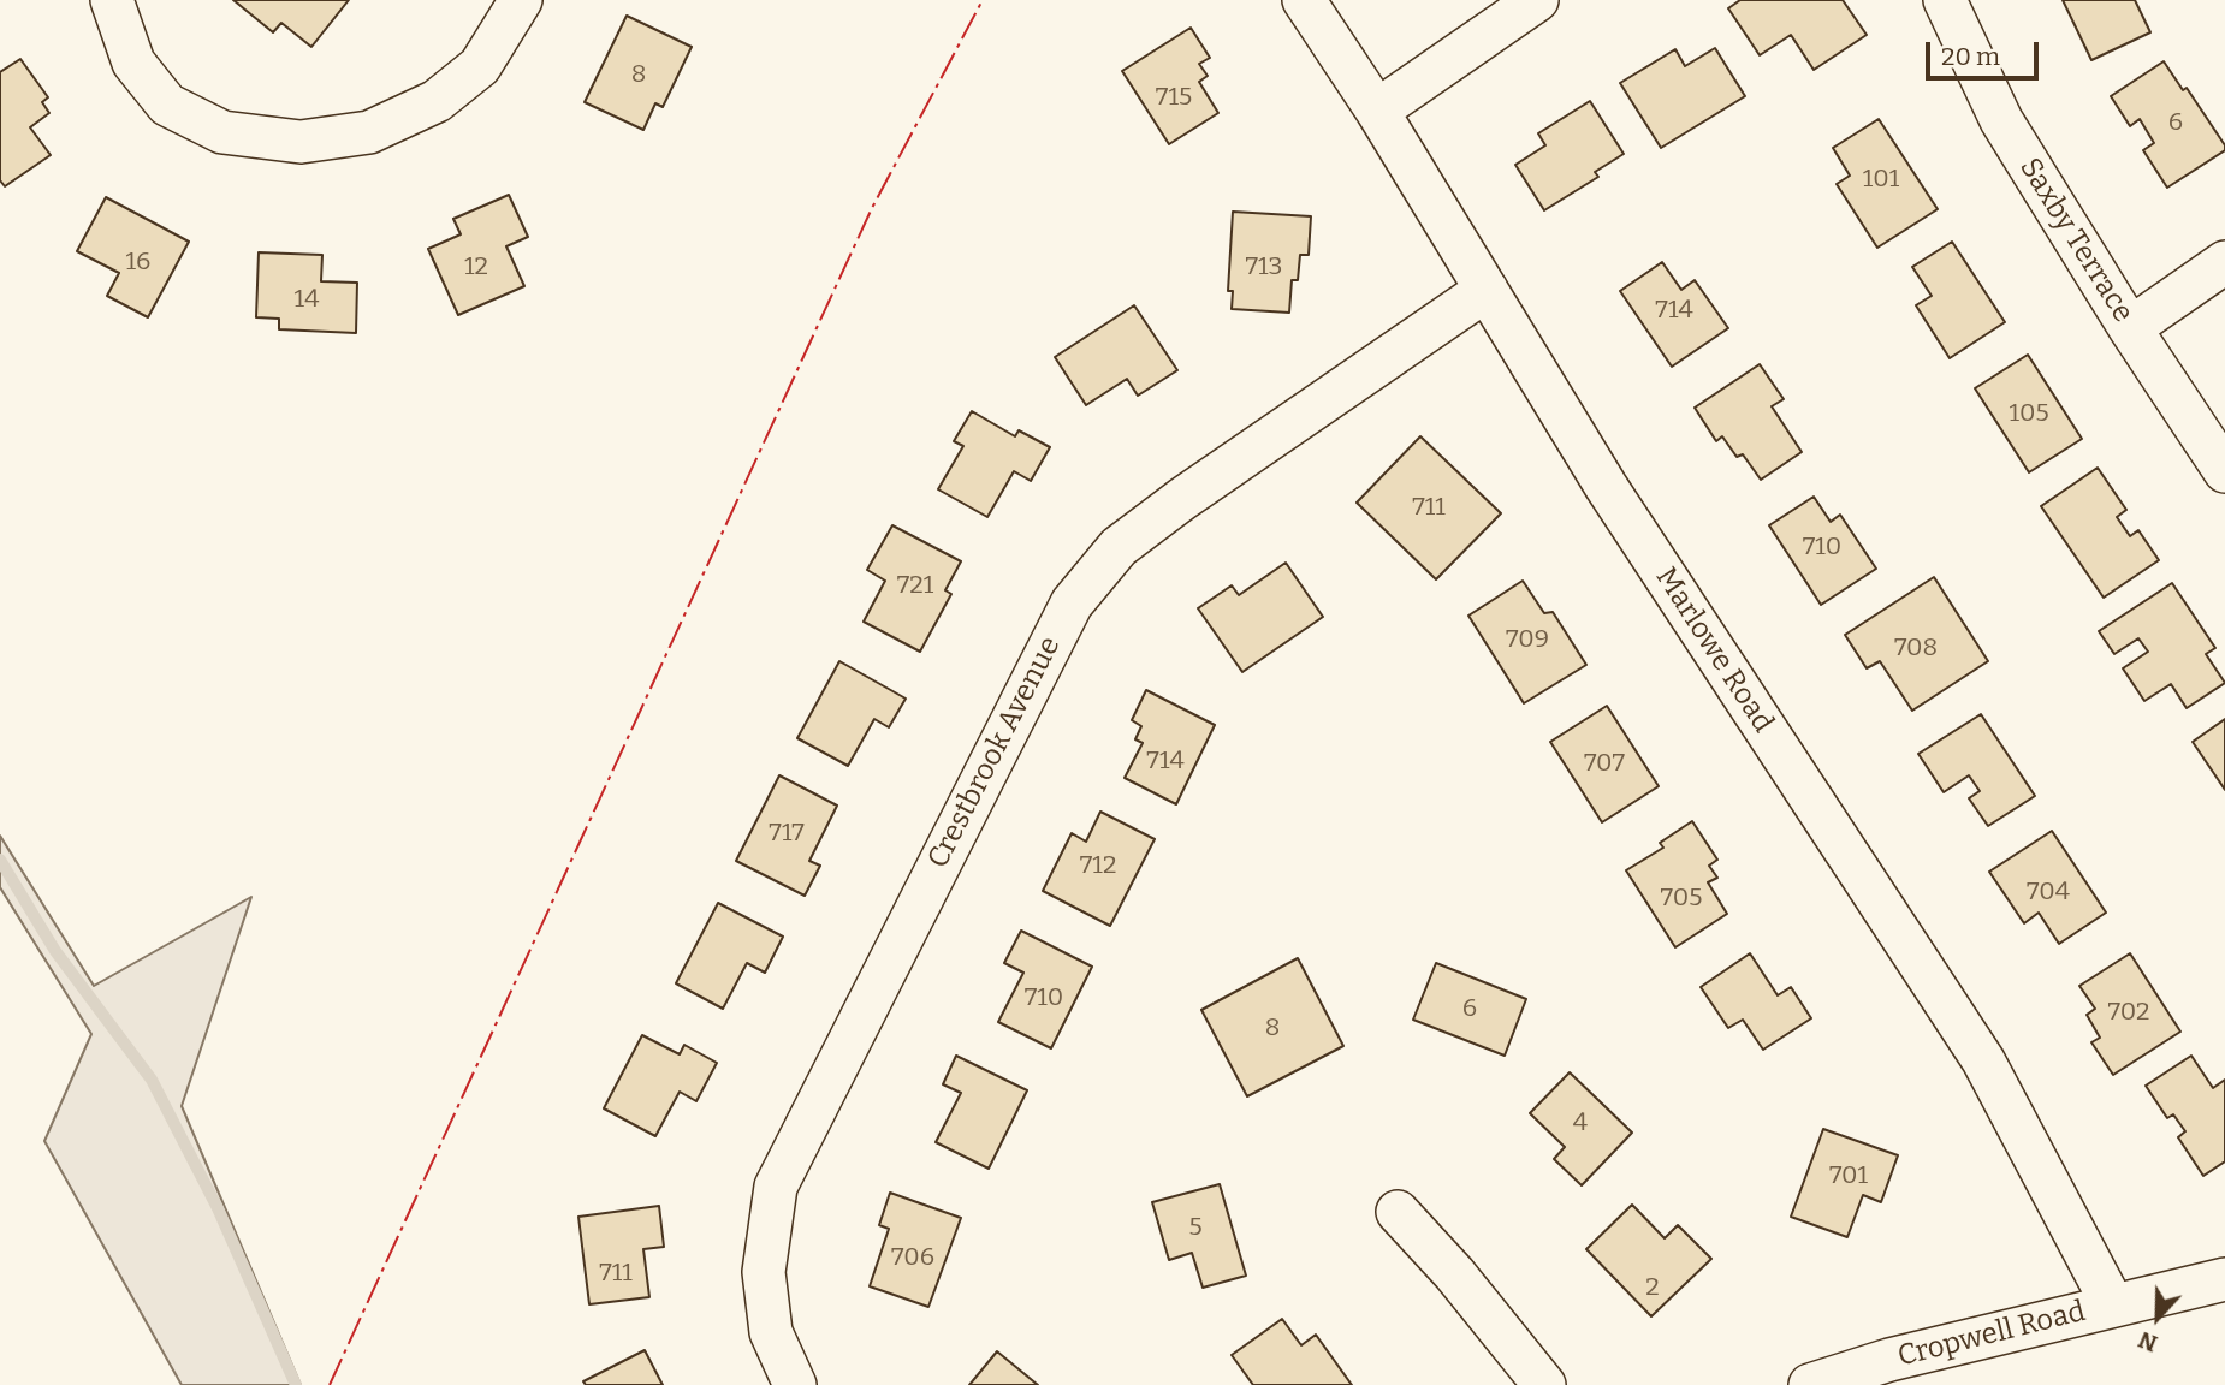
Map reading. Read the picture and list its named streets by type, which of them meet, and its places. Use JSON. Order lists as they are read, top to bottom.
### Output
{
  "streets": {
    "street": [
      "Saxby Terrace",
      "Marlowe Road",
      "Crestbrook Avenue",
      "Cropwell Road"
    ]
  },
  "crossings": [
    ["Marlowe Road", "Crestbrook Avenue"],
    ["Marlowe Road", "Cropwell Road"]
  ],
  "house_numbers": [
    "8",
    "715",
    "6",
    "101",
    "16",
    "12",
    "713",
    "14",
    "714",
    "105",
    "711",
    "710",
    "721",
    "709",
    "708",
    "714",
    "707",
    "717",
    "712",
    "704",
    "705",
    "710",
    "6",
    "702",
    "8",
    "4",
    "701",
    "5",
    "706",
    "711",
    "2"
  ],
  "scale_bar": "20 m",
  "north": "bottom"
}
